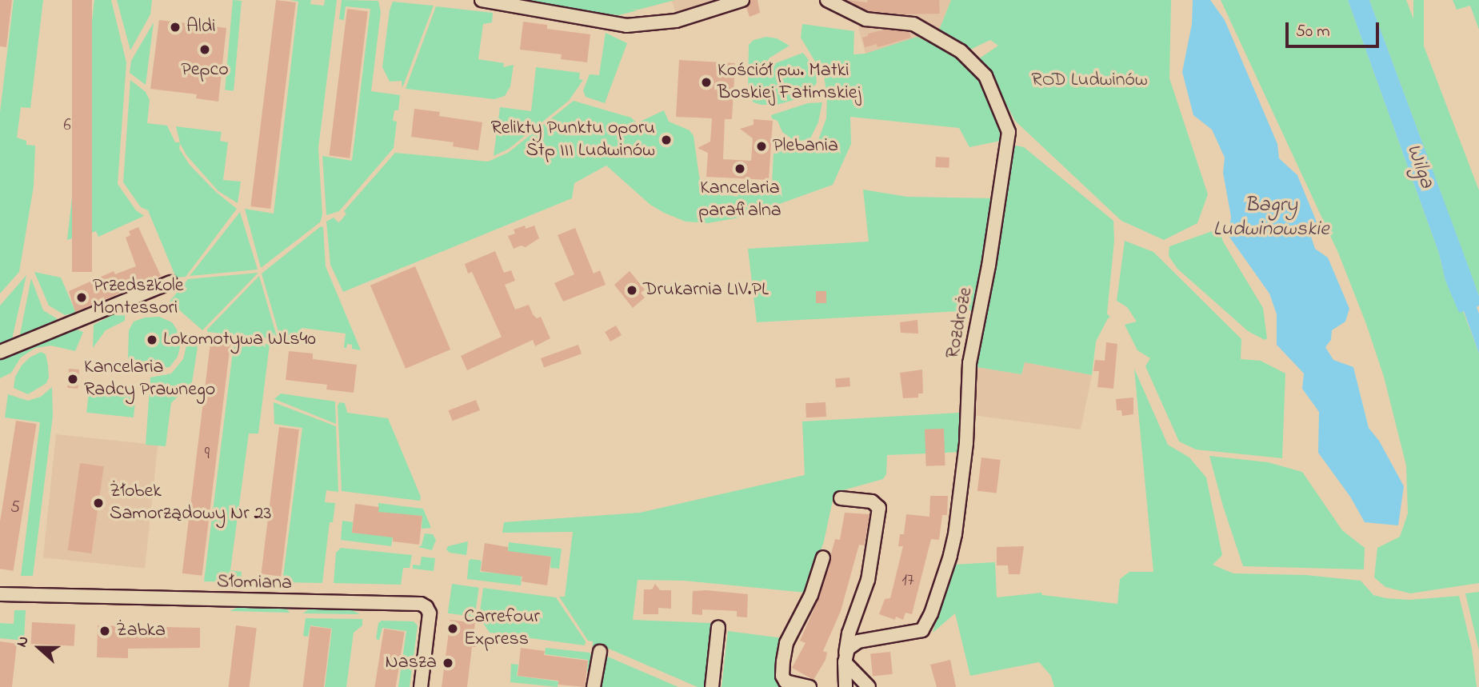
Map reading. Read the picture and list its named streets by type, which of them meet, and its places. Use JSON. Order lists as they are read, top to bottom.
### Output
{
  "streets": {
    "street": ["Rozdroże", "Słomiana"]
  },
  "water": ["Wilga", "Bagry Ludwinowskie"],
  "parks": ["ROD Ludwinów"],
  "places": [
    "Aldi",
    "Pepco",
    "Kościół pw. Matki Boskiej Fatimskiej",
    "Relikty Punktu oporu Stp III Ludwinów",
    "Plebania",
    "Kancelaria parafialna",
    "Drukarnia LIV.PL",
    "Przedszkole Montessori",
    "Lokomotywa WLs40",
    "Kancelaria Radcy Prawnego",
    "Żłobek Samorządowy Nr 23",
    "Carrefour Express",
    "Żabka",
    "Nasza"
  ],
  "house_numbers": [
    "6",
    "9",
    "5",
    "17"
  ],
  "scale_bar": "50 m",
  "north": "left"
}
